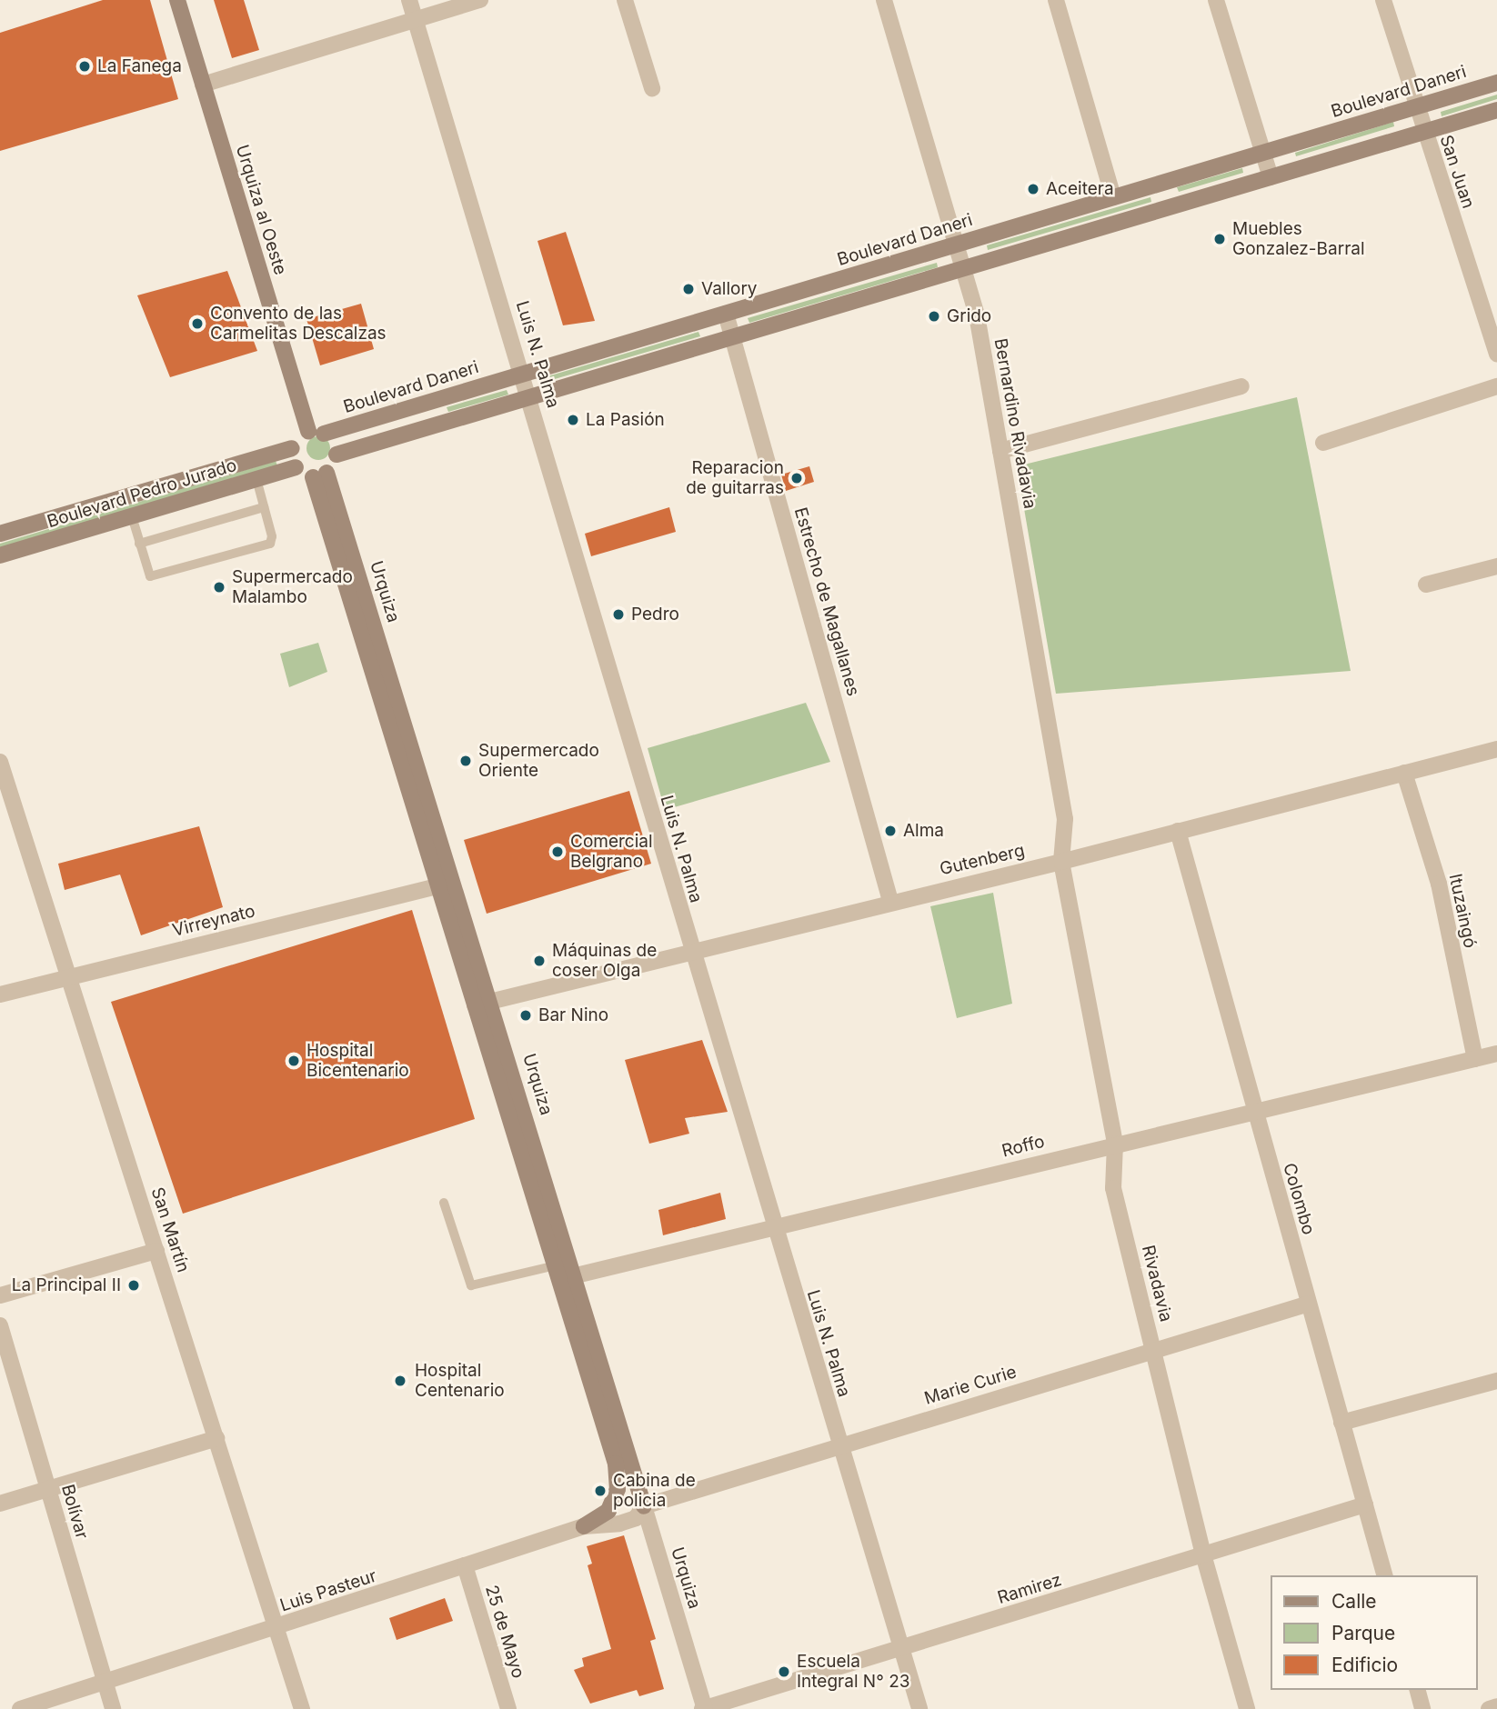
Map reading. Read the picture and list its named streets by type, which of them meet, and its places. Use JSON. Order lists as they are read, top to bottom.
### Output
{
  "streets": {
    "main road": [
      "Boulevard Daneri",
      "Urquiza al Oeste",
      "Boulevard Pedro Jurado",
      "Urquiza"
    ],
    "street": [
      "San Juan",
      "Luis N. Palma",
      "Bernardino Rivadavia",
      "Estrecho de Magallanes",
      "Gutenberg",
      "Ituzaingó",
      "Virreynato",
      "Roffo",
      "Colombo",
      "San Martín",
      "Rivadavia",
      "Marie Curie",
      "Bolívar",
      "Ramirez",
      "Luis Pasteur",
      "25 de Mayo"
    ]
  },
  "crossings": [
    ["Boulevard Daneri", "San Juan"],
    ["Boulevard Daneri", "Urquiza al Oeste"],
    ["Boulevard Daneri", "Luis N. Palma"],
    ["Boulevard Daneri", "Bernardino Rivadavia"],
    ["Boulevard Daneri", "Boulevard Pedro Jurado"],
    ["Boulevard Daneri", "Urquiza"],
    ["Boulevard Daneri", "Estrecho de Magallanes"],
    ["Urquiza al Oeste", "Boulevard Pedro Jurado"],
    ["Urquiza al Oeste", "Urquiza"],
    ["Luis N. Palma", "Gutenberg"],
    ["Luis N. Palma", "Roffo"],
    ["Luis N. Palma", "Marie Curie"],
    ["Luis N. Palma", "Ramirez"],
    ["Bernardino Rivadavia", "Gutenberg"],
    ["Bernardino Rivadavia", "Rivadavia"],
    ["Boulevard Pedro Jurado", "Urquiza"],
    ["Urquiza", "Gutenberg"],
    ["Urquiza", "Virreynato"],
    ["Urquiza", "Roffo"],
    ["Urquiza", "Marie Curie"],
    ["Urquiza", "Ramirez"],
    ["Urquiza", "Luis Pasteur"],
    ["Estrecho de Magallanes", "Gutenberg"],
    ["Gutenberg", "Ituzaingó"],
    ["Gutenberg", "Colombo"],
    ["Gutenberg", "Rivadavia"],
    ["Ituzaingó", "Roffo"],
    ["Virreynato", "San Martín"],
    ["Roffo", "Colombo"],
    ["Roffo", "Rivadavia"],
    ["Colombo", "Marie Curie"],
    ["Colombo", "Ramirez"],
    ["San Martín", "Luis Pasteur"],
    ["Rivadavia", "Marie Curie"],
    ["Rivadavia", "Ramirez"],
    ["Marie Curie", "Luis Pasteur"],
    ["Bolívar", "Luis Pasteur"],
    ["Luis Pasteur", "25 de Mayo"]
  ],
  "places": [
    "La Fanega",
    "Aceitera",
    "Muebles Gonzalez-Barral",
    "Vallory",
    "Grido",
    "Convento de las Carmelitas Descalzas",
    "La Pasión",
    "Reparacion de guitarras",
    "Supermercado Malambo",
    "Pedro",
    "Supermercado Oriente",
    "Alma",
    "Comercial Belgrano",
    "Máquinas de coser Olga",
    "Bar Nino",
    "Hospital Bicentenario",
    "La Principal II",
    "Hospital Centenario",
    "Cabina de policia",
    "Escuela Integral N° 23"
  ],
  "legend": ["Calle", "Parque", "Edificio"]
}
